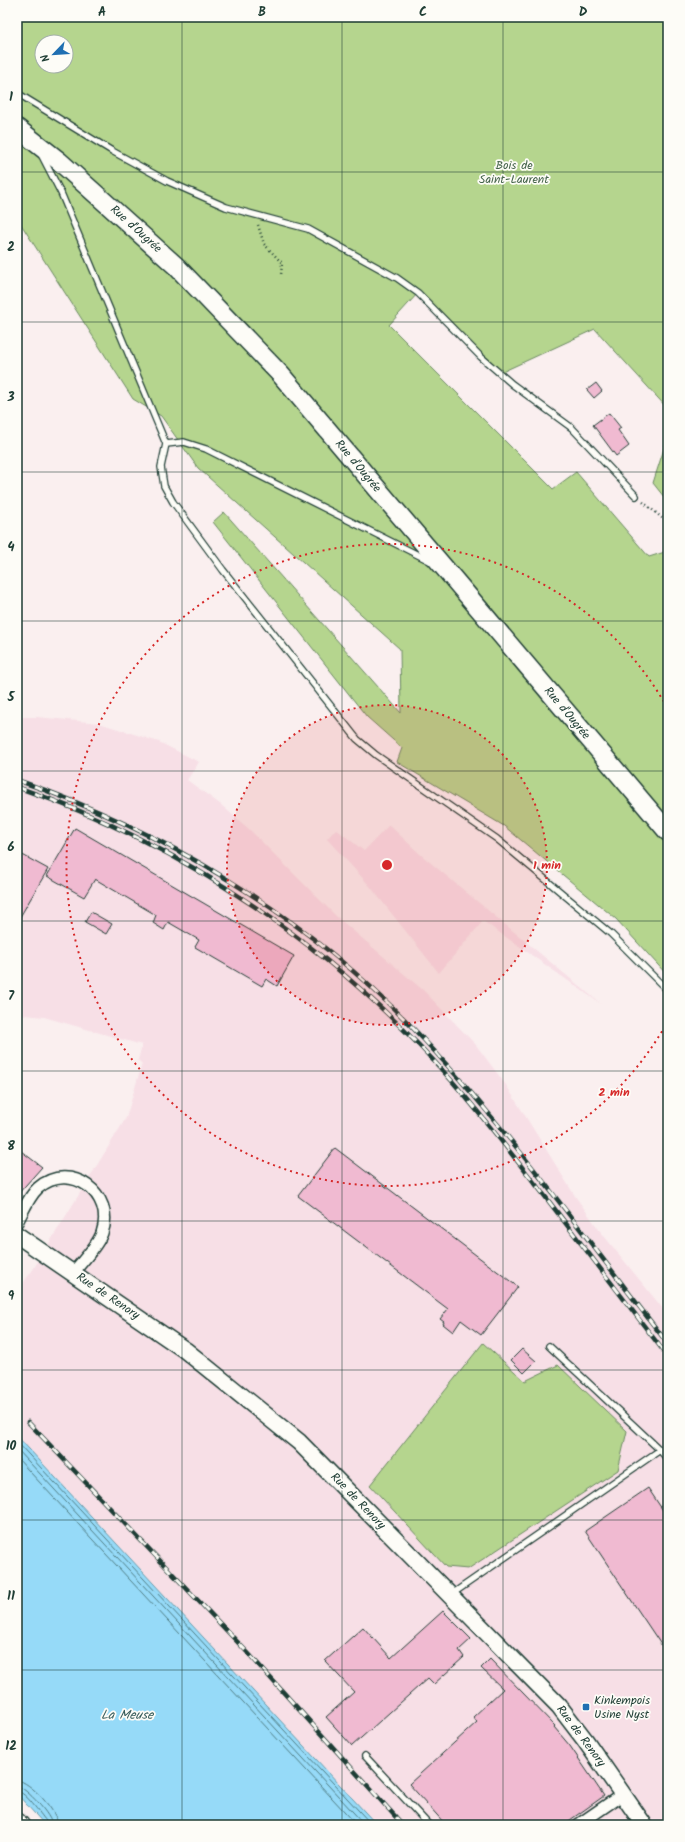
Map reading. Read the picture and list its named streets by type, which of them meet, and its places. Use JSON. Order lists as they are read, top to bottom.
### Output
{
  "streets": {
    "main road": ["Rue d'Ougrée"],
    "street": ["Rue de Renory"]
  },
  "water": ["La Meuse"],
  "parks": ["Bois de Saint-Laurent"],
  "places": {
    "transit": ["Kinkempois Usine Nyst"]
  },
  "north": "bottom left",
  "grid": {
    "columns": [
      "A",
      "B",
      "C",
      "D"
    ],
    "rows": [
      "1",
      "2",
      "3",
      "4",
      "5",
      "6",
      "7",
      "8",
      "9",
      "10",
      "11",
      "12"
    ]
  },
  "rings": ["1 min", "2 min"]
}
